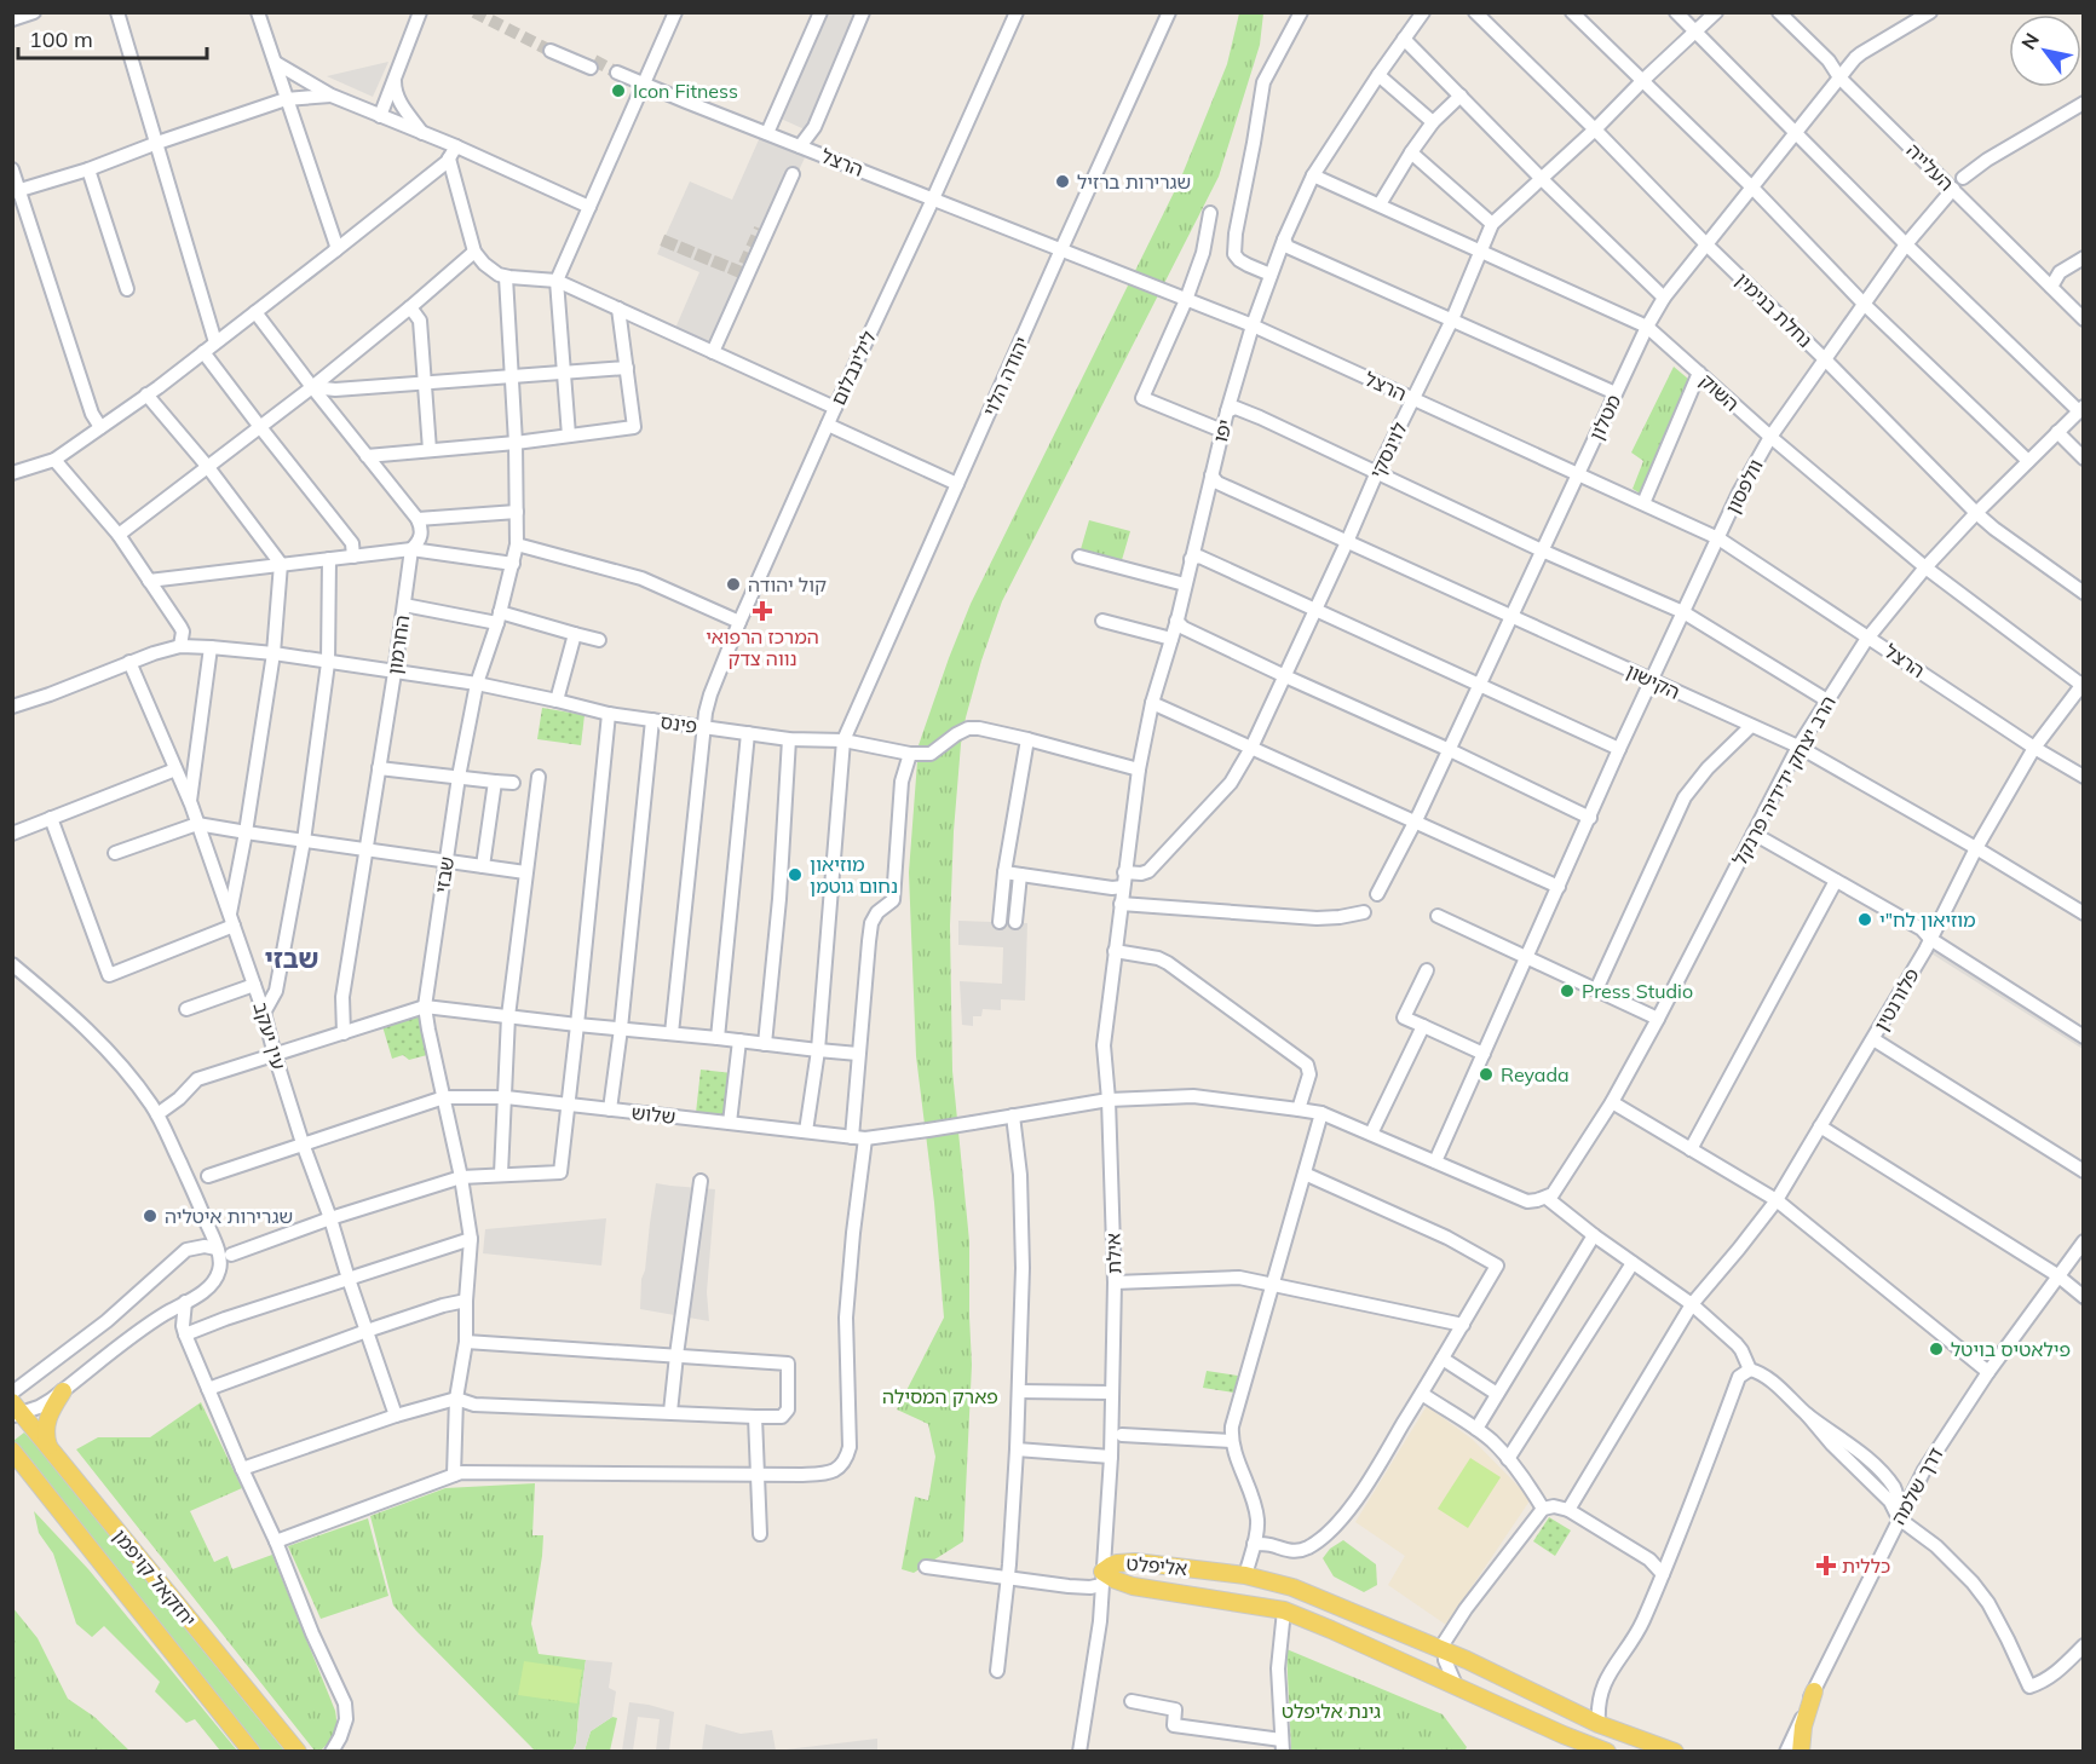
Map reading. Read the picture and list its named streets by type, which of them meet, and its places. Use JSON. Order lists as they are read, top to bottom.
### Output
{
  "streets": {
    "main road": ["אליפלט", "יחזקאל קויפמן"],
    "street": [
      "הרצל",
      "העלייה",
      "נחלת בנימין",
      "לילינבלום",
      "יהודה הלוי",
      "השוק",
      "מטלון",
      "יפו",
      "לוינסקי",
      "וולפסון",
      "החרמון",
      "הקישון",
      "פינס",
      "הרב יצחק ידידיה פרנקל",
      "שבזי",
      "פלורנטין",
      "עין יעקב",
      "שלוש",
      "אילת",
      "דרך שלמה"
    ]
  },
  "crossings": [
    ["הרצל", "לילינבלום"],
    ["הרצל", "יהודה הלוי"],
    ["הרצל", "מטלון"],
    ["הרצל", "יפו"],
    ["הרצל", "לוינסקי"],
    ["הרצל", "וולפסון"],
    ["הרצל", "הרב יצחק ידידיה פרנקל"],
    ["הרצל", "פלורנטין"],
    ["העלייה", "מטלון"],
    ["העלייה", "וולפסון"],
    ["נחלת בנימין", "מטלון"],
    ["נחלת בנימין", "לוינסקי"],
    ["נחלת בנימין", "וולפסון"],
    ["נחלת בנימין", "הרב יצחק ידידיה פרנקל"],
    ["לילינבלום", "פינס"],
    ["יהודה הלוי", "פינס"],
    ["יהודה הלוי", "שלוש"],
    ["השוק", "מטלון"],
    ["השוק", "יפו"],
    ["השוק", "לוינסקי"],
    ["השוק", "וולפסון"],
    ["השוק", "הרב יצחק ידידיה פרנקל"],
    ["השוק", "פלורנטין"],
    ["מטלון", "הקישון"],
    ["יפו", "לוינסקי"],
    ["יפו", "הקישון"],
    ["יפו", "פינס"],
    ["יפו", "אילת"],
    ["לוינסקי", "הקישון"],
    ["לוינסקי", "אילת"],
    ["וולפסון", "הקישון"],
    ["וולפסון", "שלוש"],
    ["החרמון", "פינס"],
    ["הקישון", "הרב יצחק ידידיה פרנקל"],
    ["הקישון", "פלורנטין"],
    ["פינס", "שבזי"],
    ["פינס", "עין יעקב"],
    ["הרב יצחק ידידיה פרנקל", "שלוש"],
    ["שבזי", "שלוש"],
    ["עין יעקב", "שלוש"],
    ["שלוש", "אילת"],
    ["אילת", "אליפלט"]
  ],
  "districts": ["שבזי"],
  "parks": ["פארק המסילה", "גינת אליפלט"],
  "places": {
    "other": [
      "Icon Fitness",
      "שגרירות ברזיל",
      "קול יהודה",
      "מוזיאון נחום גוטמן",
      "מוזיאון לח\"י",
      "Press Studio",
      "Reyada",
      "שגרירות איטליה",
      "פילאטיס בויטל"
    ],
    "health": ["המרכז הרפואי נווה צדק", "כללית"]
  },
  "scale_bar": "100 m",
  "north": "top left"
}
